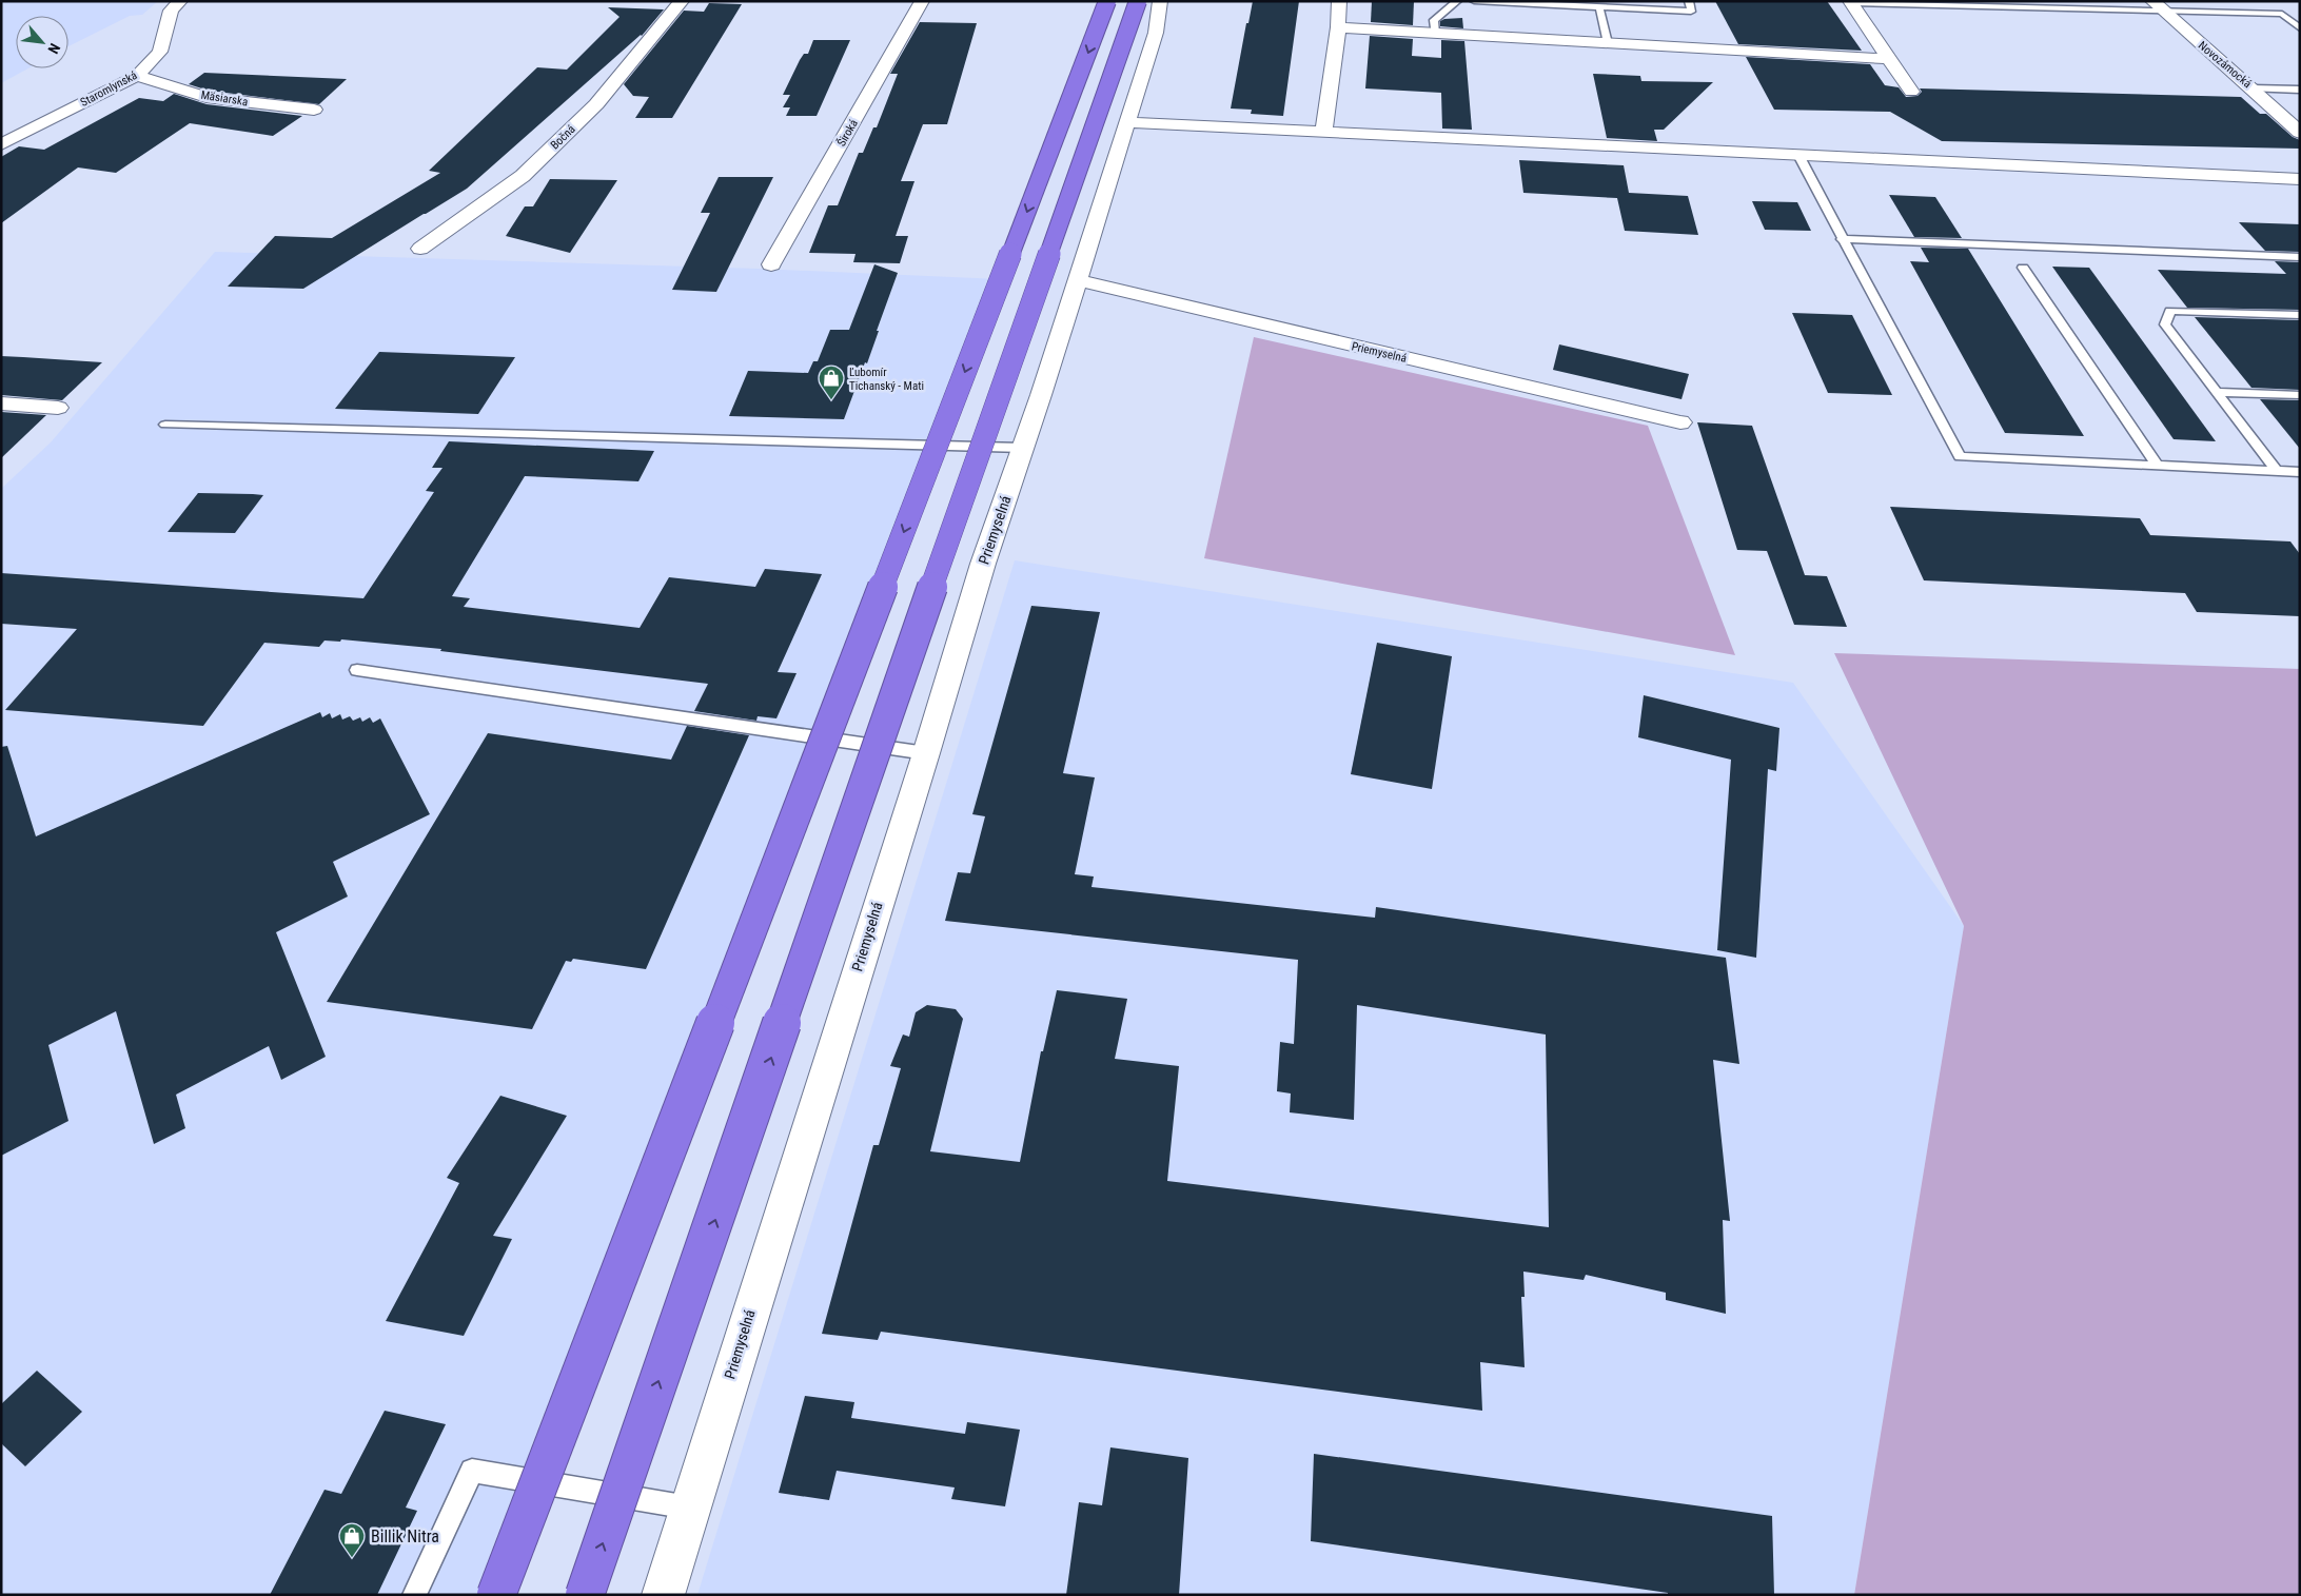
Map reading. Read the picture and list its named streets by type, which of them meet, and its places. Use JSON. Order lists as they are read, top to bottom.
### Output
{
  "streets": {
    "street": [
      "Novozámocká",
      "Staromlynská",
      "Mäsiarska",
      "Široká",
      "Bočná",
      "Priemyselná"
    ]
  },
  "crossings": [
    ["Staromlynská", "Mäsiarska"]
  ],
  "places": {
    "shop": ["Ľubomír Tichanský - Mati", "Billik Nitra"]
  },
  "north": "bottom right"
}
